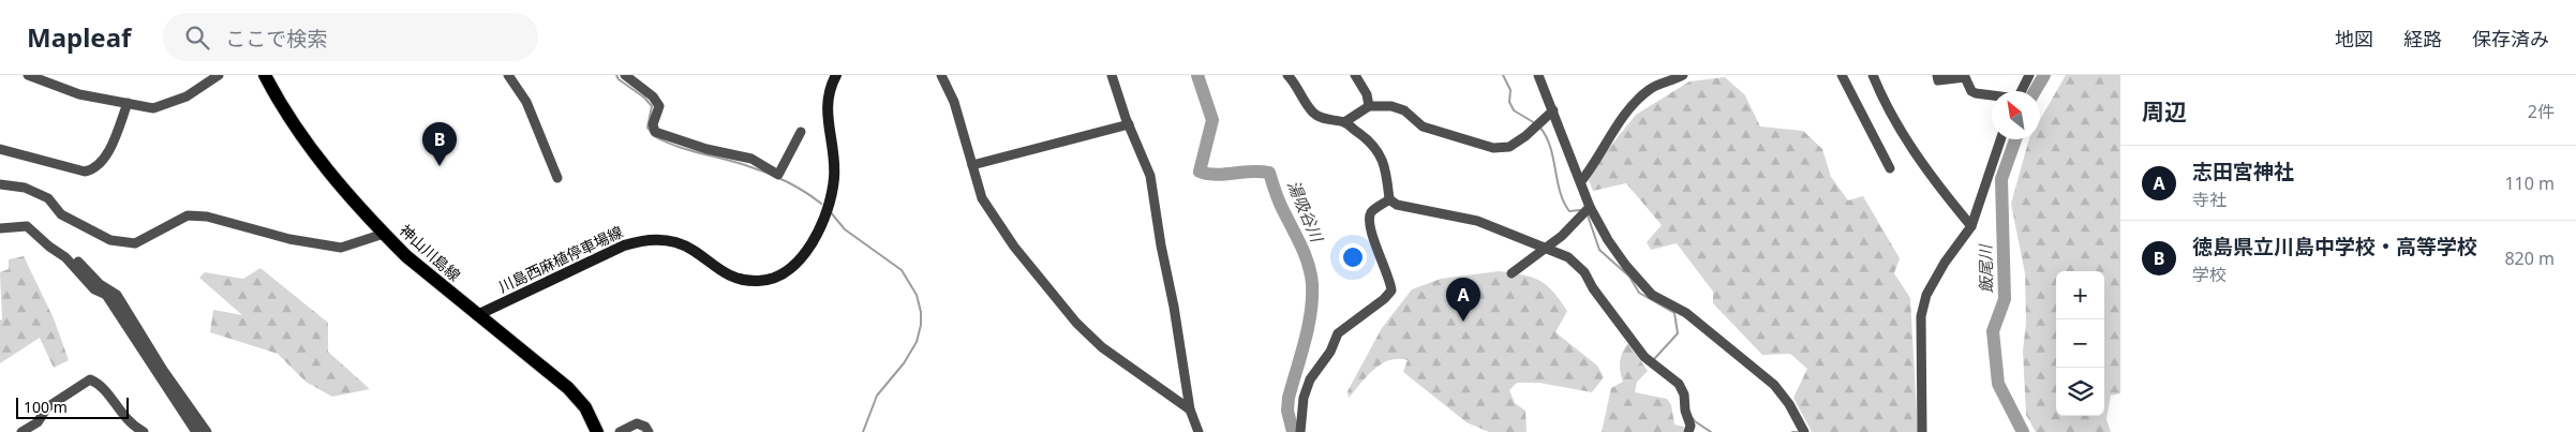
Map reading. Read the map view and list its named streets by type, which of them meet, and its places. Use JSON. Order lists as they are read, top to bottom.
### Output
{
  "streets": {
    "main road": ["神山川島線", "川島西麻植停車場線"]
  },
  "crossings": [
    ["神山川島線", "川島西麻植停車場線"]
  ],
  "water": ["湯吸谷川", "飯尾川"],
  "scale_bar": "100 m",
  "north": "top left",
  "page": {
    "header": "Mapleaf",
    "search": "ここで検索",
    "nav": ["地図", "経路", "保存済み"],
    "heading": ["周辺", "2件"],
    "pins": ["B", "A"],
    "list": [
      {
        "mark": "A",
        "name": "志田宮神社",
        "note": "寺社",
        "value": "110 m"
      },
      {
        "mark": "B",
        "name": "徳島県立川島中学校・高等学校",
        "note": "学校",
        "value": "820 m"
      }
    ],
    "map_buttons": ["+", "−"],
    "scale": "100 m"
  }
}
